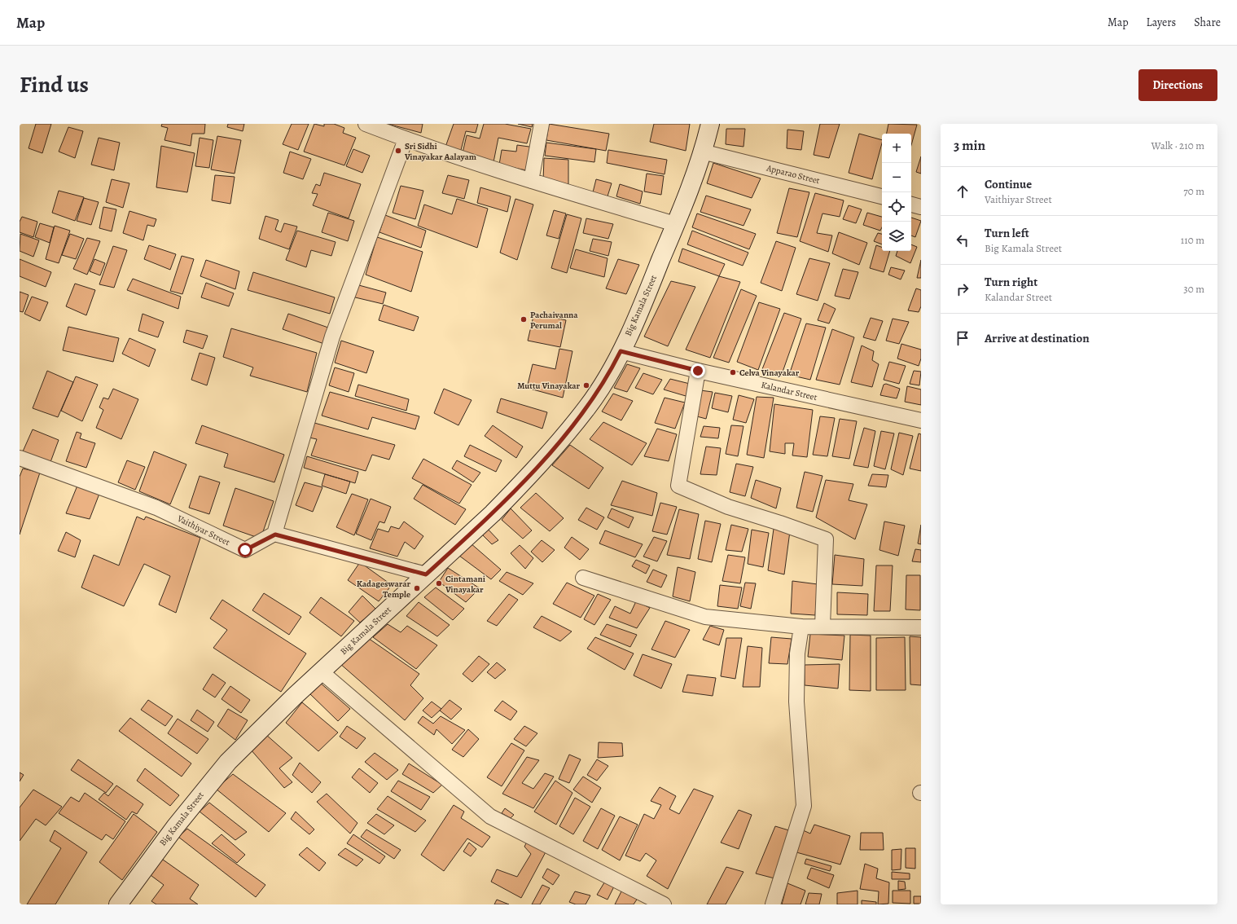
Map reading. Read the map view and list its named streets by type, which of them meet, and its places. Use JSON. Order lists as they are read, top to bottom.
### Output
{
  "streets": {
    "main road": ["Big Kamala Street"],
    "street": ["Apparao Street", "Kalandar Street", "Vaithiyar Street"]
  },
  "crossings": [
    ["Apparao Street", "Big Kamala Street"],
    ["Big Kamala Street", "Kalandar Street"]
  ],
  "places": [
    "Sri Sidhi Vinayakar Aalayam",
    "Pachaivanna Perumal",
    "Celva Vinayakar",
    "Muttu Vinayakar",
    "Cintamani Vinayakar",
    "Kadageswarar Temple"
  ],
  "page": {
    "header": "Map",
    "nav": ["Map", "Layers", "Share"],
    "title": "Find us",
    "buttons": "Directions",
    "heading": ["3 min", "Walk · 210 m"],
    "map_buttons": ["+", "−"],
    "list": [
      ["Continue", "Vaithiyar Street", "70 m"],
      ["Turn left", "Big Kamala Street", "110 m"],
      ["Turn right", "Kalandar Street", "30 m"],
      "Arrive at destination"
    ]
  }
}
